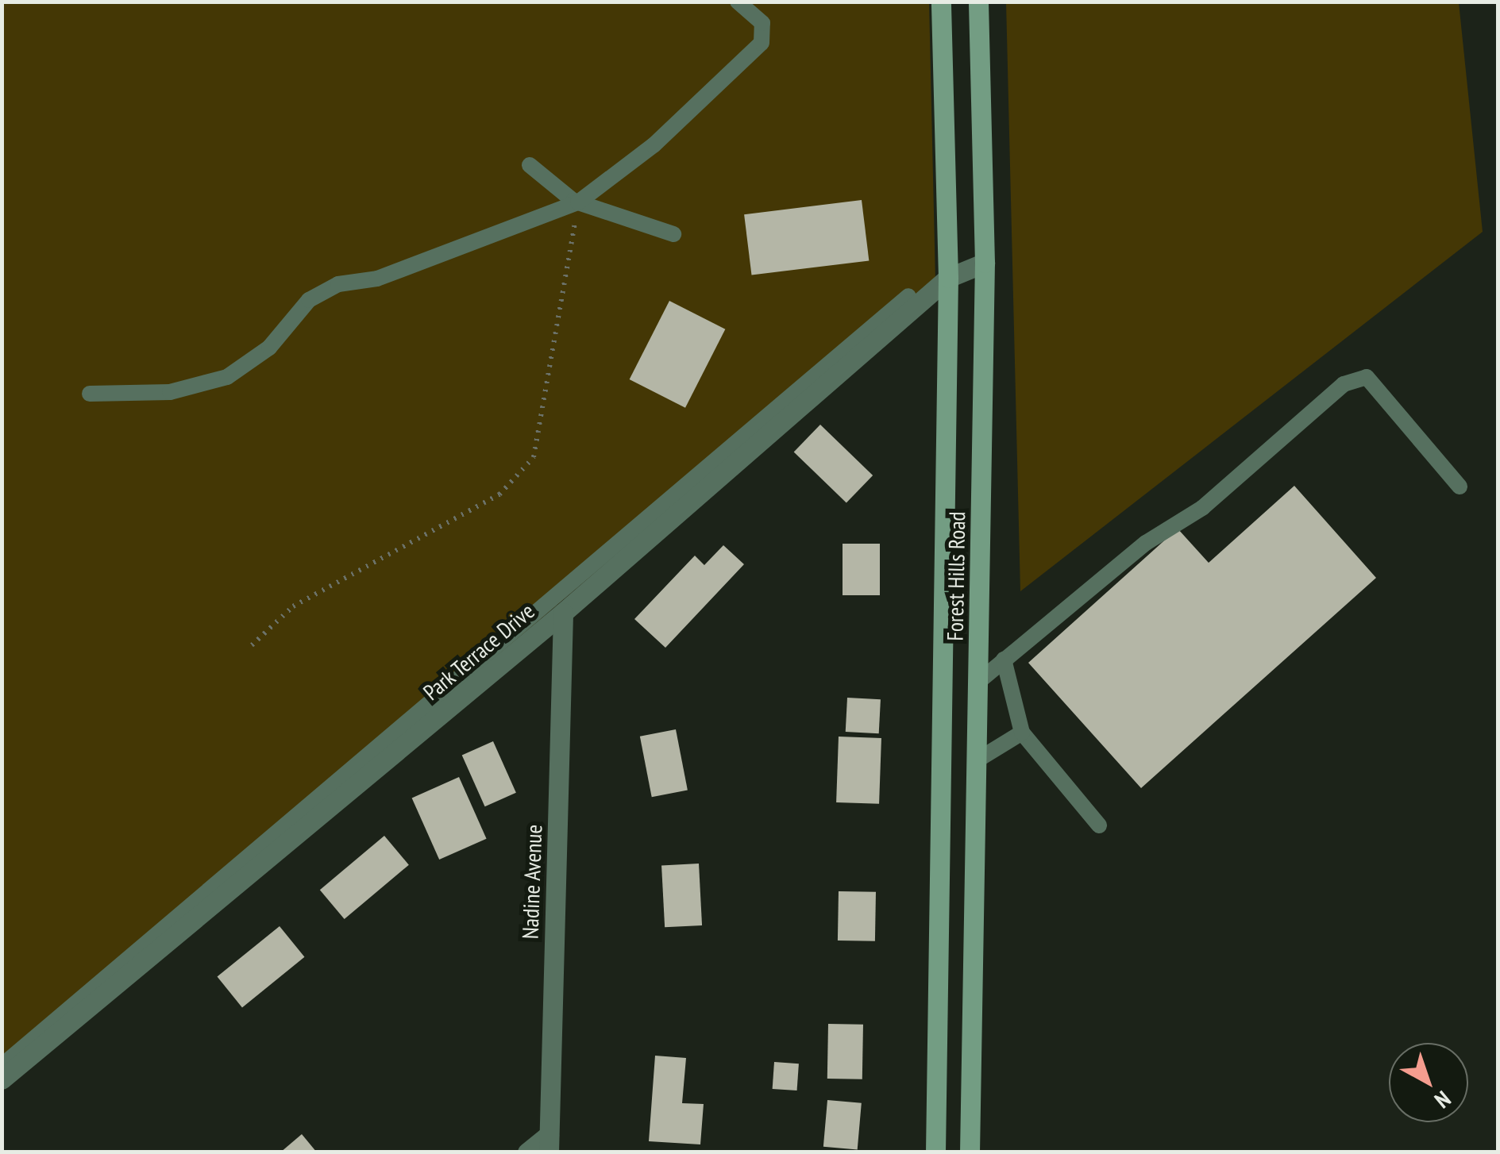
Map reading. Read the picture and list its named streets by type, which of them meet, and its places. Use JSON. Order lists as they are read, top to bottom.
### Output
{
  "streets": {
    "street": ["Forest Hills Road", "Park Terrace Drive", "Nadine Avenue"]
  },
  "crossings": [
    ["Forest Hills Road", "Park Terrace Drive"],
    ["Park Terrace Drive", "Nadine Avenue"]
  ],
  "north": "bottom right"
}
